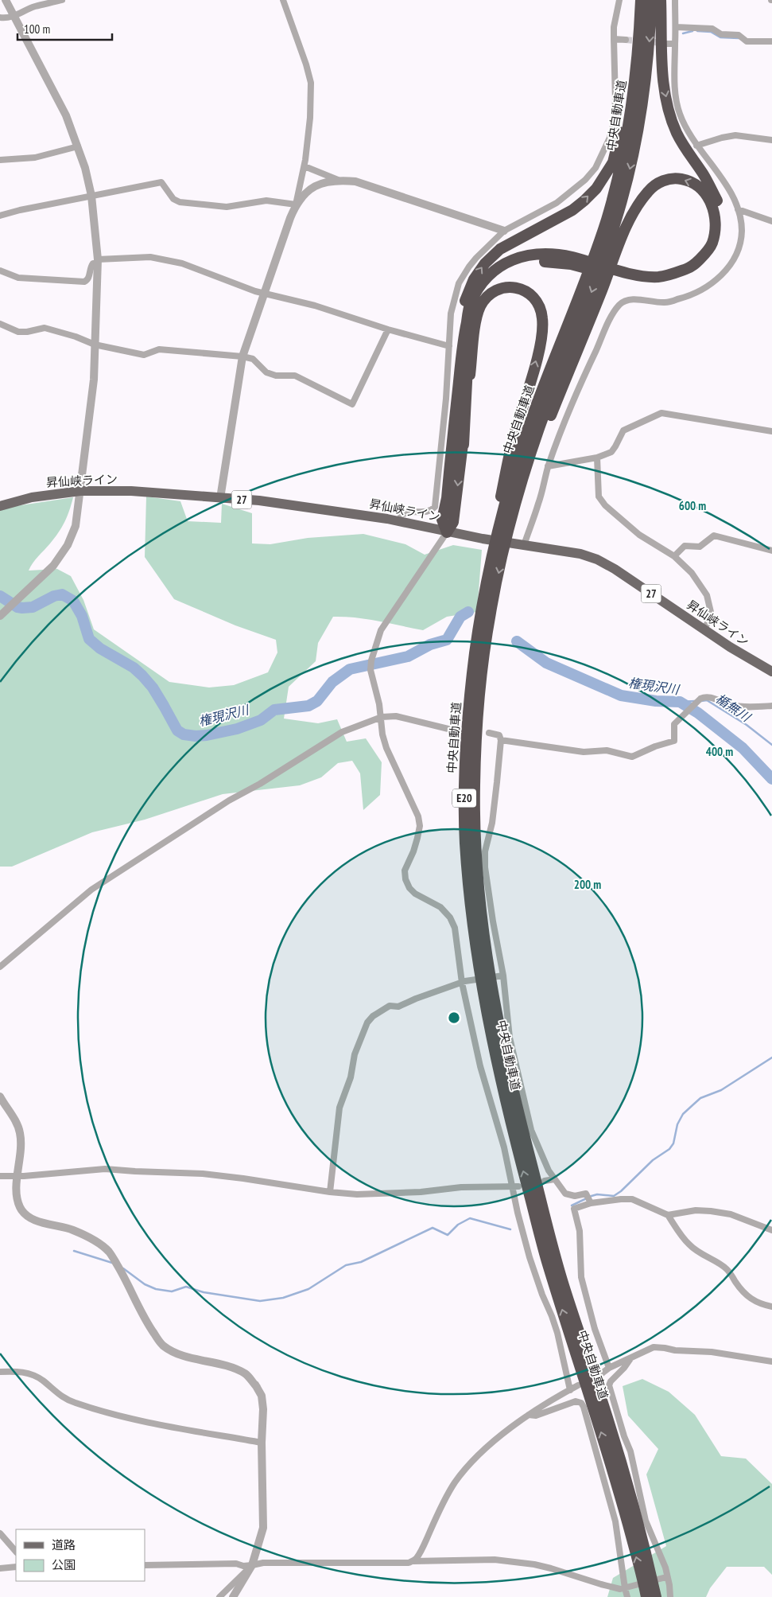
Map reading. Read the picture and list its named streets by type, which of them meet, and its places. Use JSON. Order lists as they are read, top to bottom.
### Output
{
  "streets": {
    "highway": ["中央自動車道", "E20"],
    "main road": ["昇仙峡ライン", "27"]
  },
  "water": ["権現沢川", "楯無川"],
  "legend": ["道路", "公園"],
  "scale_bar": "100 m",
  "rings": ["600 m", "400 m", "200 m"]
}
